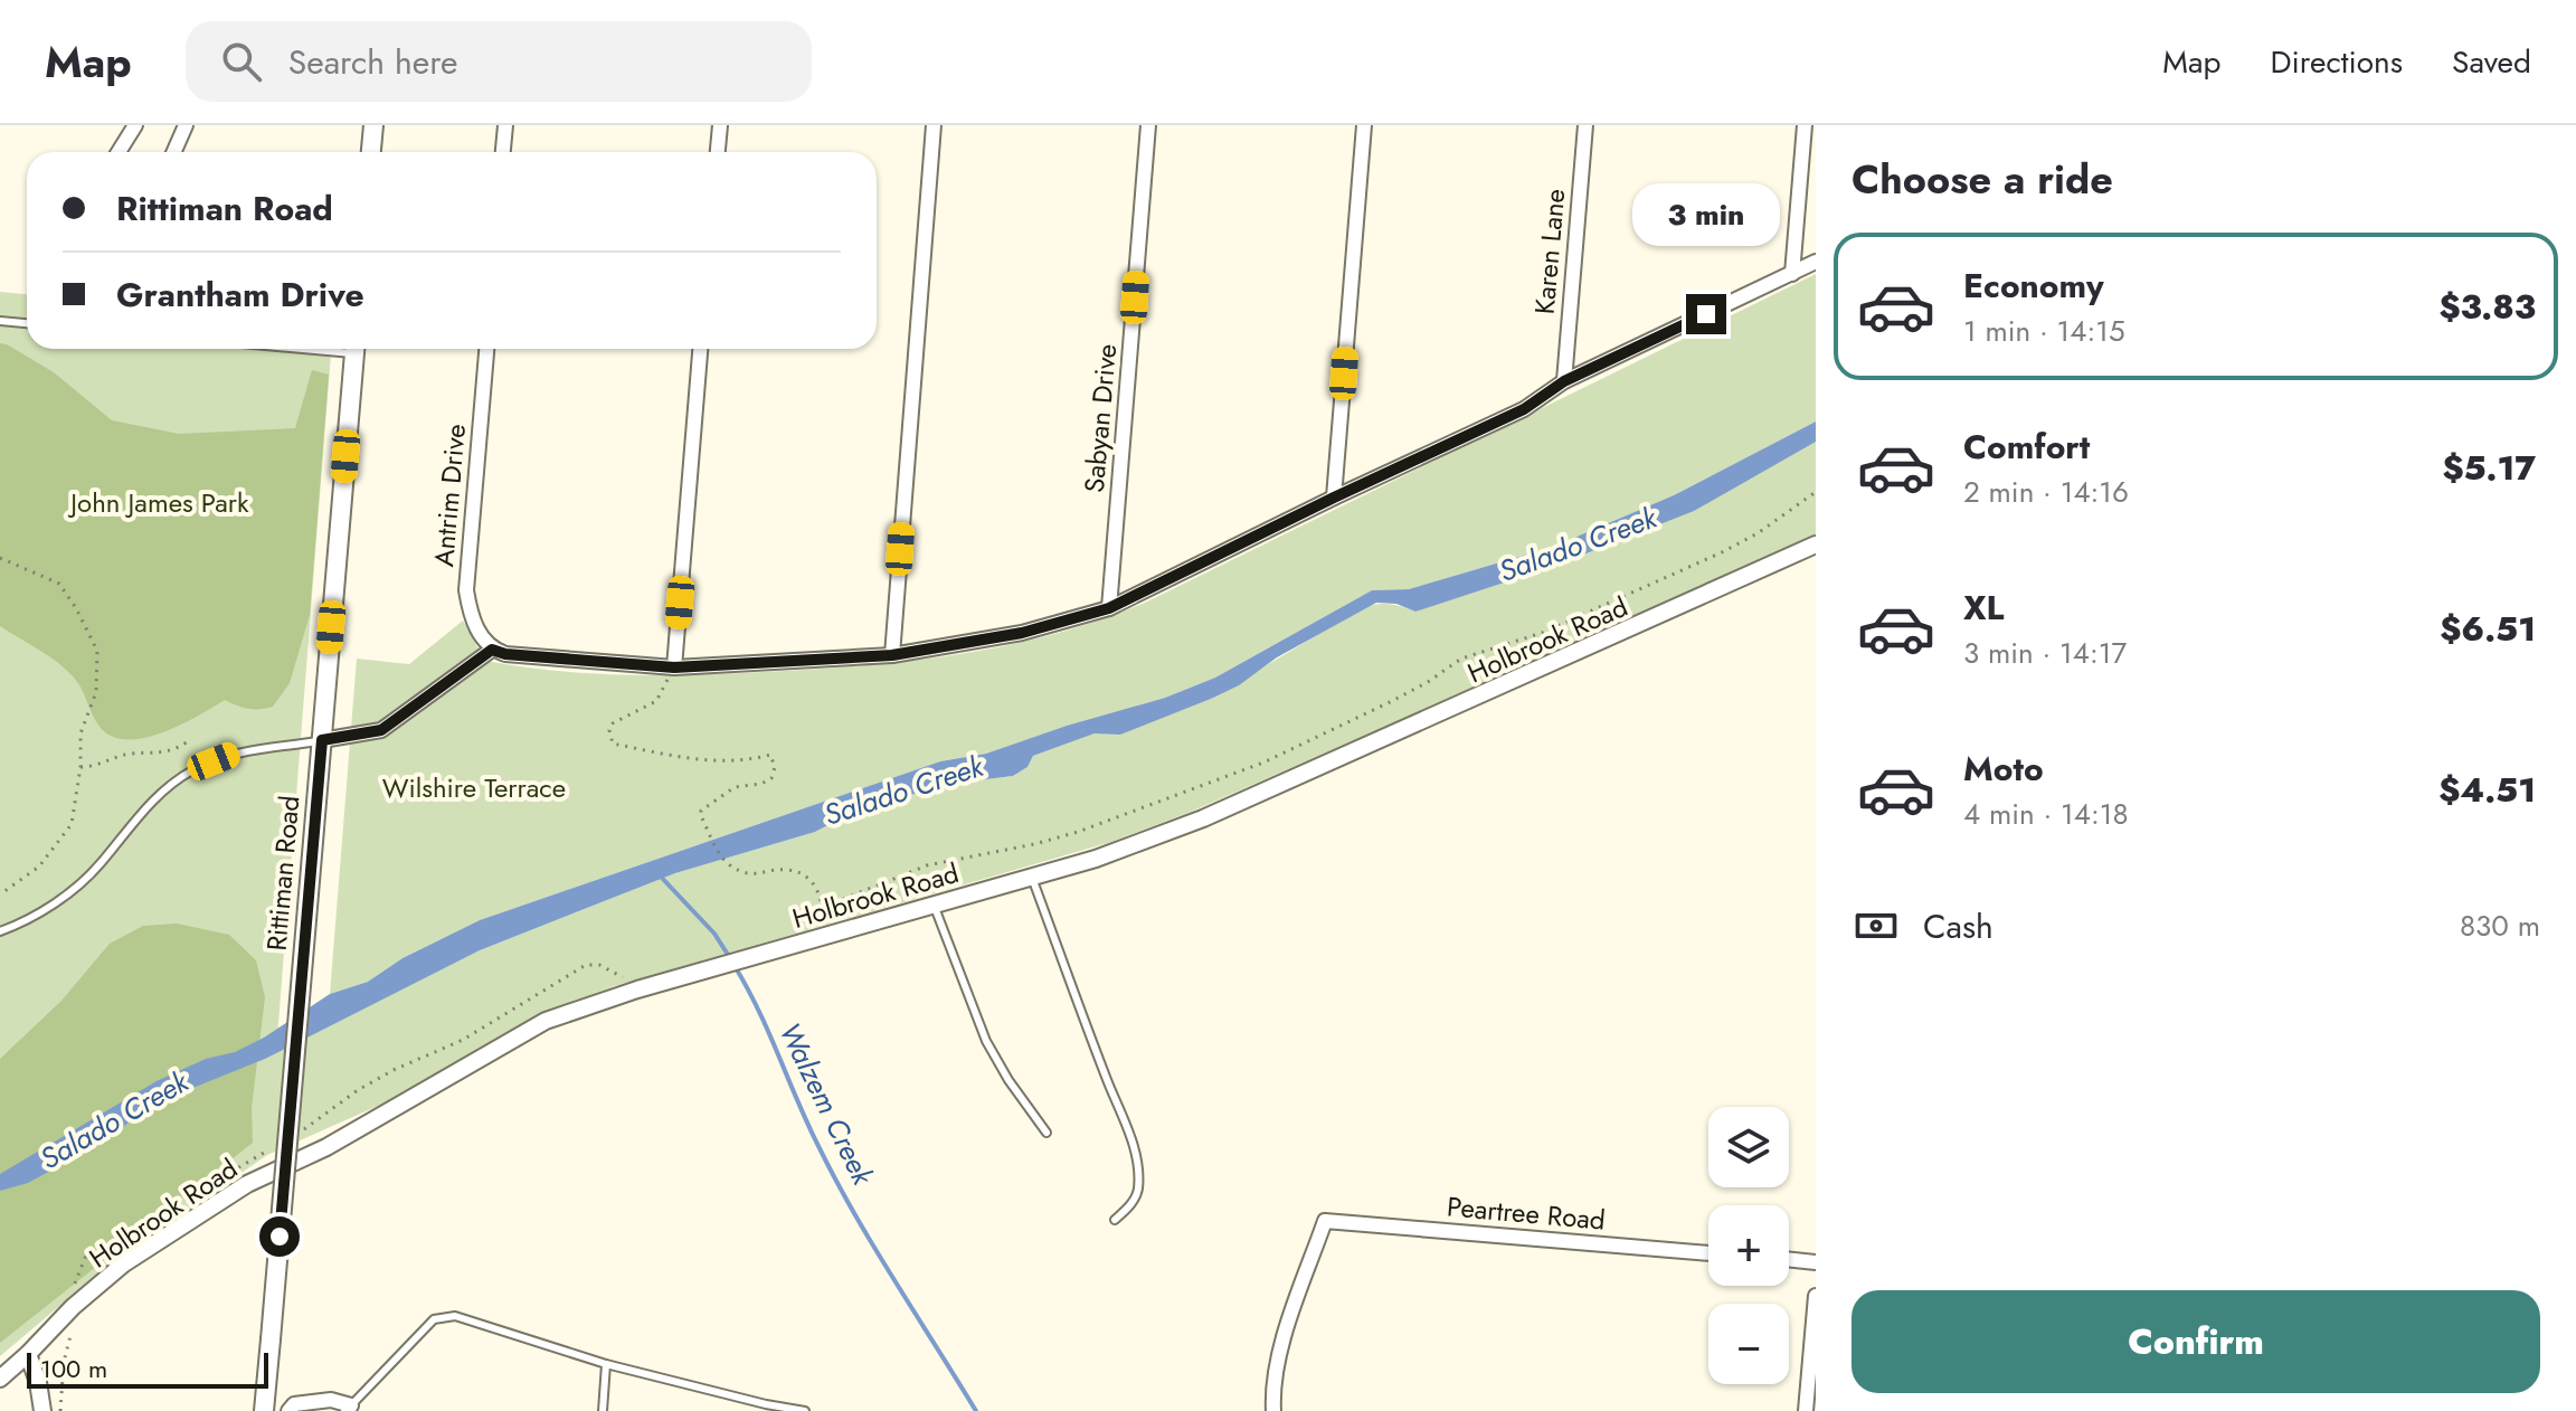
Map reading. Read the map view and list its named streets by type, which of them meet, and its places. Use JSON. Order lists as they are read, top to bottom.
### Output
{
  "streets": {
    "main road": ["Rittiman Road"],
    "street": [
      "Karen Lane",
      "Sabyan Drive",
      "Antrim Drive",
      "Holbrook Road",
      "Peartree Road"
    ]
  },
  "water": ["Salado Creek", "Walzem Creek"],
  "parks": ["John James Park", "Wilshire Terrace"],
  "scale_bar": "100 m",
  "page": {
    "header": "Map",
    "search": "Search here",
    "nav": ["Map", "Directions", "Saved"],
    "heading": "Choose a ride",
    "banner": ["Rittiman Road", "Grantham Drive"],
    "bubble": "3 min",
    "list": [
      {
        "name": "Economy",
        "note": "1 min · 14:15",
        "value": "$3.83"
      },
      {
        "name": "Comfort",
        "note": "2 min · 14:16",
        "value": "$5.17"
      },
      {
        "name": "XL",
        "note": "3 min · 14:17",
        "value": "$6.51"
      },
      {
        "name": "Moto",
        "note": "4 min · 14:18",
        "value": "$4.51"
      }
    ],
    "pay": ["Cash", "830 m"],
    "map_buttons": ["+", "−"],
    "buttons": "Confirm",
    "scale": "100 m"
  }
}
